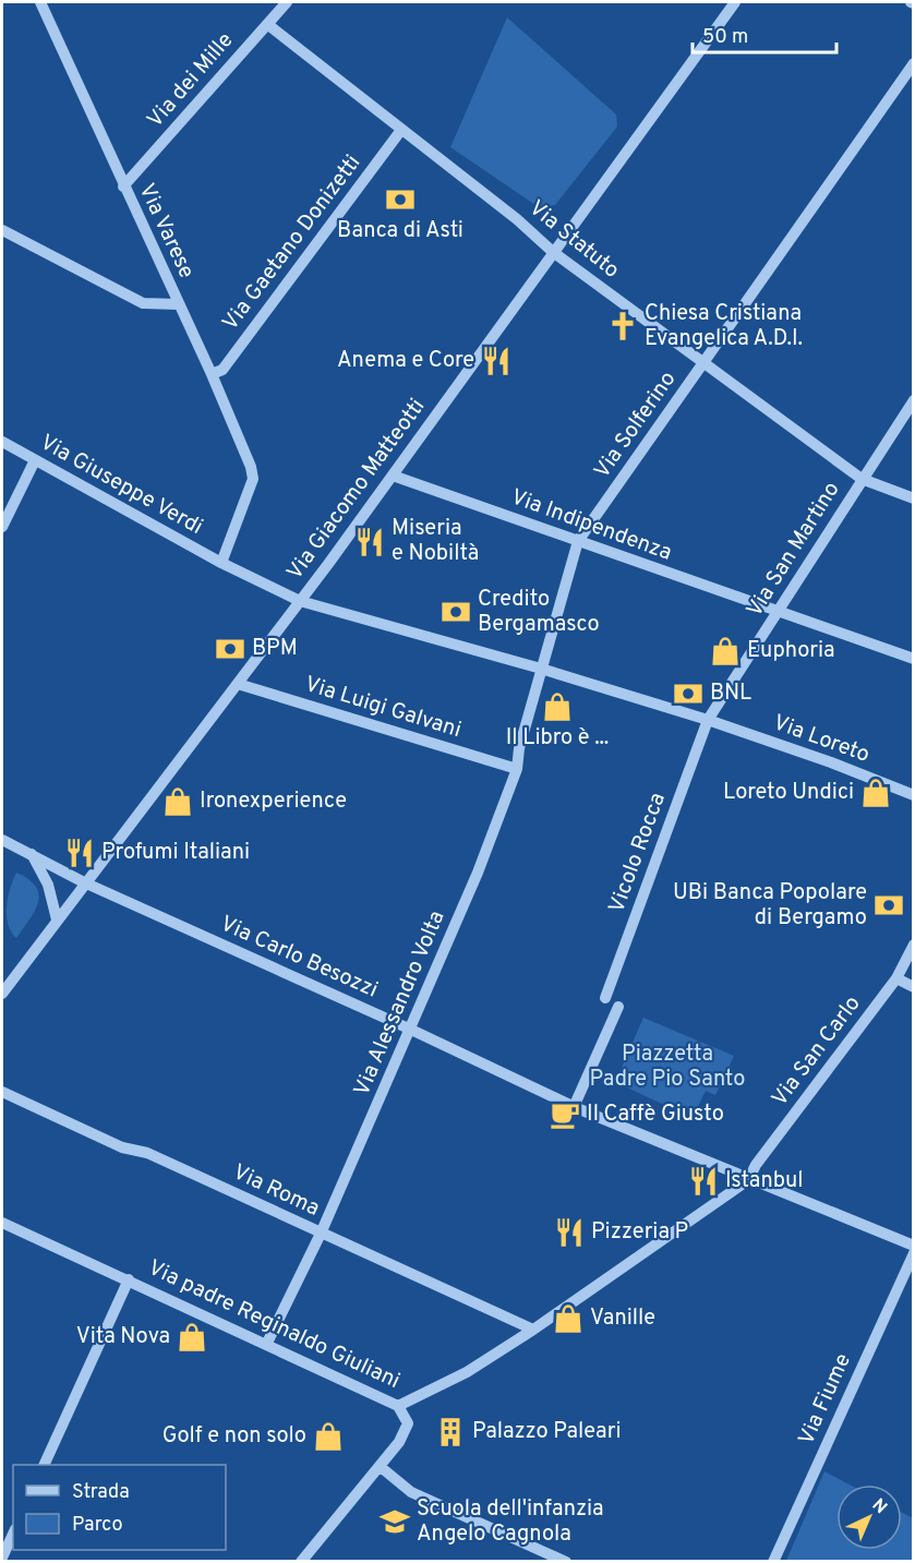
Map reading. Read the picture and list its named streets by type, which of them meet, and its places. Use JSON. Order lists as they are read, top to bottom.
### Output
{
  "streets": {
    "street": [
      "Via dei Mille",
      "Via Varese",
      "Via Statuto",
      "Via Gaetano Donizetti",
      "Via Solferino",
      "Via Giuseppe Verdi",
      "Via Giacomo Matteotti",
      "Via Indipendenza",
      "Via San Martino",
      "Via Luigi Galvani",
      "Via Loreto",
      "Vicolo Rocca",
      "Via Carlo Besozzi",
      "Via Alessandro Volta",
      "Via San Carlo",
      "Via Roma",
      "Via padre Reginaldo Giuliani",
      "Via Fiume"
    ]
  },
  "crossings": [
    ["Via dei Mille", "Via Varese"],
    ["Via dei Mille", "Via Statuto"],
    ["Via Varese", "Via Gaetano Donizetti"],
    ["Via Varese", "Via Giuseppe Verdi"],
    ["Via Statuto", "Via Gaetano Donizetti"],
    ["Via Statuto", "Via Solferino"],
    ["Via Statuto", "Via Giacomo Matteotti"],
    ["Via Statuto", "Via San Martino"],
    ["Via Solferino", "Via Indipendenza"],
    ["Via Solferino", "Via Loreto"],
    ["Via Solferino", "Via Alessandro Volta"],
    ["Via Giuseppe Verdi", "Via Giacomo Matteotti"],
    ["Via Giuseppe Verdi", "Via Loreto"],
    ["Via Giacomo Matteotti", "Via Indipendenza"],
    ["Via Giacomo Matteotti", "Via Luigi Galvani"],
    ["Via Giacomo Matteotti", "Via Loreto"],
    ["Via Giacomo Matteotti", "Via Carlo Besozzi"],
    ["Via Indipendenza", "Via San Martino"],
    ["Via San Martino", "Via Loreto"],
    ["Via San Martino", "Vicolo Rocca"],
    ["Via Luigi Galvani", "Via Alessandro Volta"],
    ["Via Loreto", "Vicolo Rocca"],
    ["Via Loreto", "Via Alessandro Volta"],
    ["Via Carlo Besozzi", "Via Alessandro Volta"],
    ["Via Carlo Besozzi", "Via San Carlo"],
    ["Via Carlo Besozzi", "Via padre Reginaldo Giuliani"],
    ["Via Alessandro Volta", "Via Roma"],
    ["Via Alessandro Volta", "Via padre Reginaldo Giuliani"],
    ["Via San Carlo", "Via padre Reginaldo Giuliani"],
    ["Via Roma", "Via padre Reginaldo Giuliani"]
  ],
  "parks": ["Piazzetta Padre Pio Santo"],
  "places": {
    "bank": [
      "Banca di Asti",
      "Credito Bergamasco",
      "BPM",
      "BNL",
      "UBi Banca Popolare di Bergamo"
    ],
    "church": ["Chiesa Cristiana Evangelica A.D.I."],
    "restaurant": [
      "Anema e Core",
      "Miseria e Nobiltà",
      "Profumi Italiani",
      "Istanbul",
      "Pizzeria P"
    ],
    "shop": [
      "Euphoria",
      "Il Libro è ...",
      "Loreto Undici",
      "Ironexperience",
      "Vanille",
      "Vita Nova",
      "Golf e non solo"
    ],
    "cafe": ["Il Caffè Giusto"],
    "building": ["Palazzo Paleari"],
    "school or university": ["Scuola dell'infanzia Angelo Cagnola"]
  },
  "legend": ["Strada", "Parco"],
  "scale_bar": "50 m",
  "north": "top right"
}
